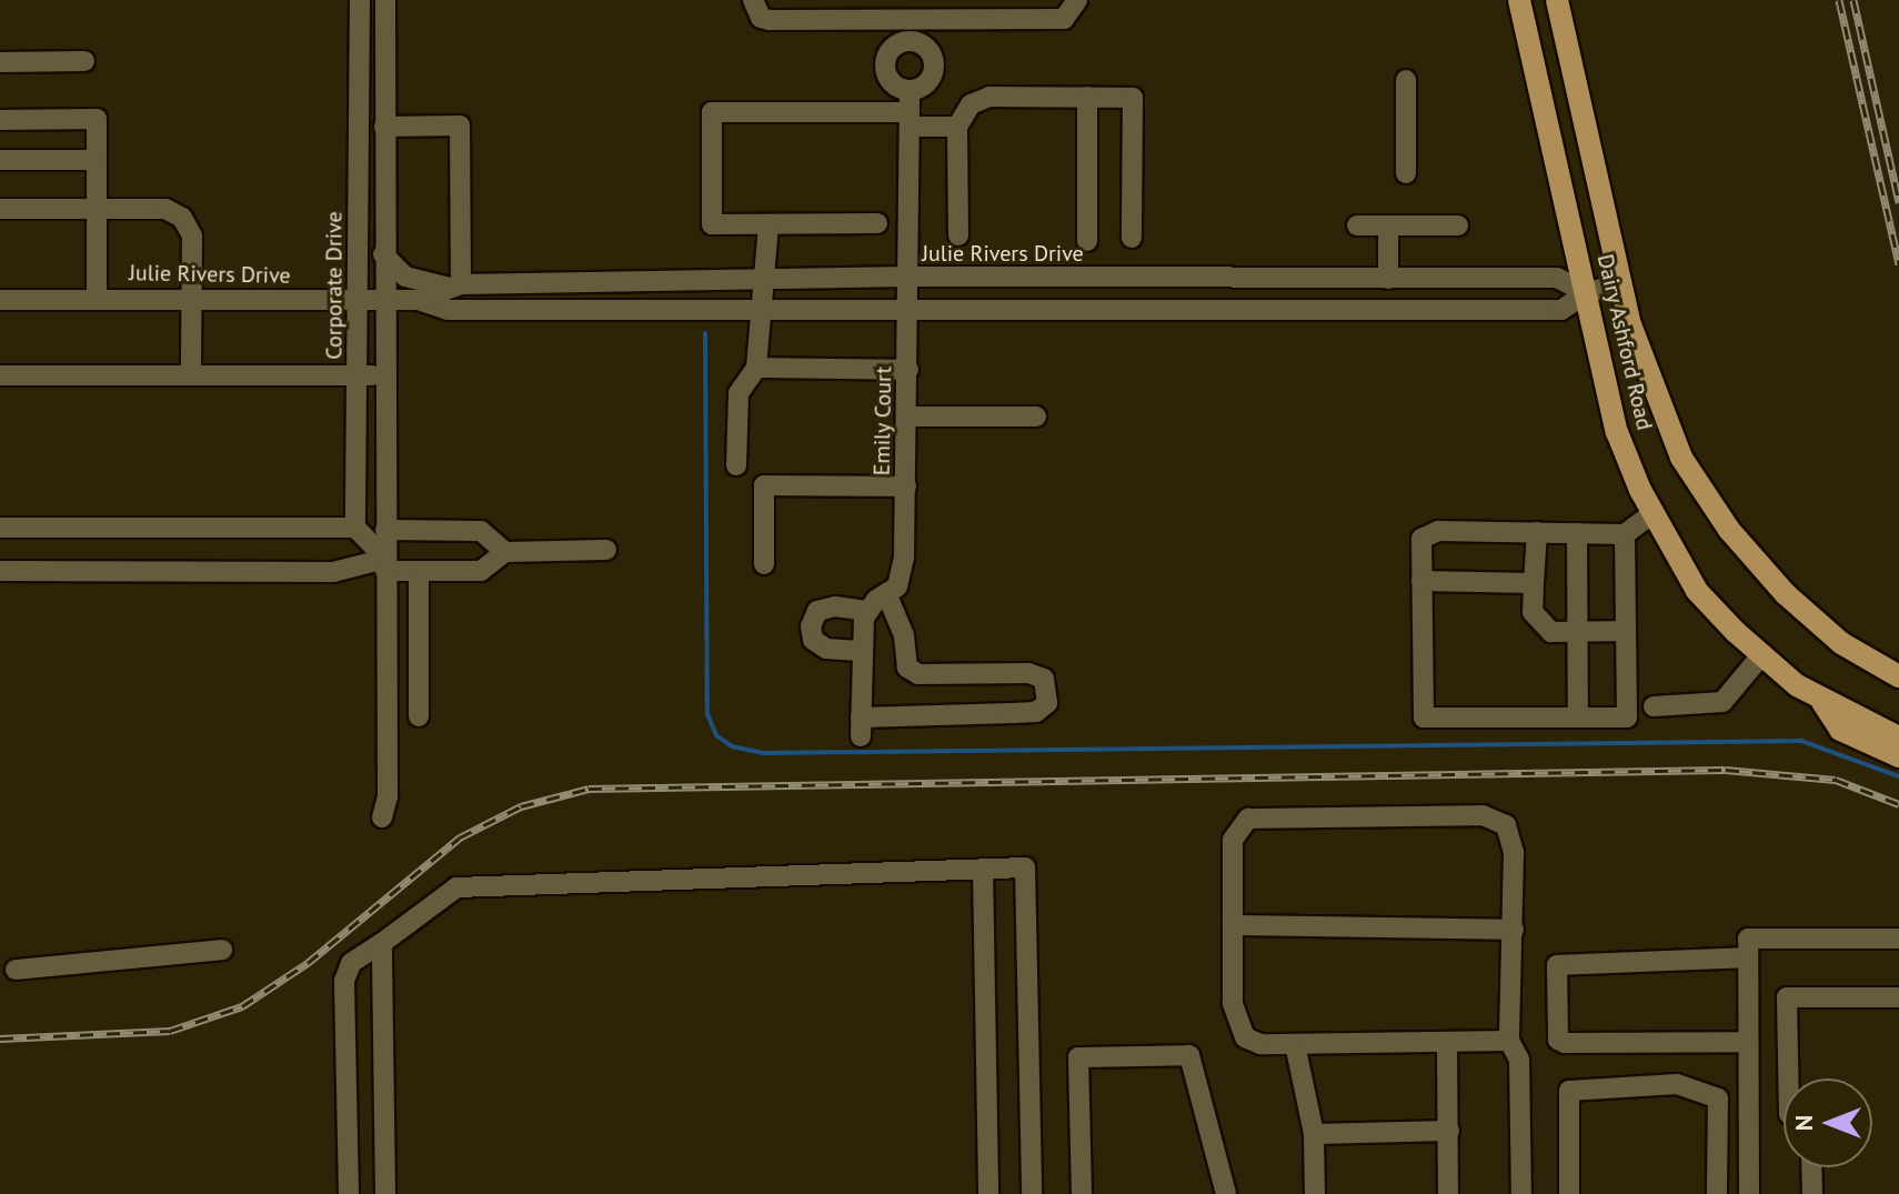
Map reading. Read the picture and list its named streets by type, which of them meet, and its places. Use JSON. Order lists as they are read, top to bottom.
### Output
{
  "streets": {
    "main road": ["Dairy Ashford Road"],
    "street": ["Julie Rivers Drive", "Corporate Drive", "Emily Court"]
  },
  "crossings": [
    ["Julie Rivers Drive", "Corporate Drive"],
    ["Julie Rivers Drive", "Dairy Ashford Road"],
    ["Julie Rivers Drive", "Emily Court"]
  ],
  "north": "left"
}
